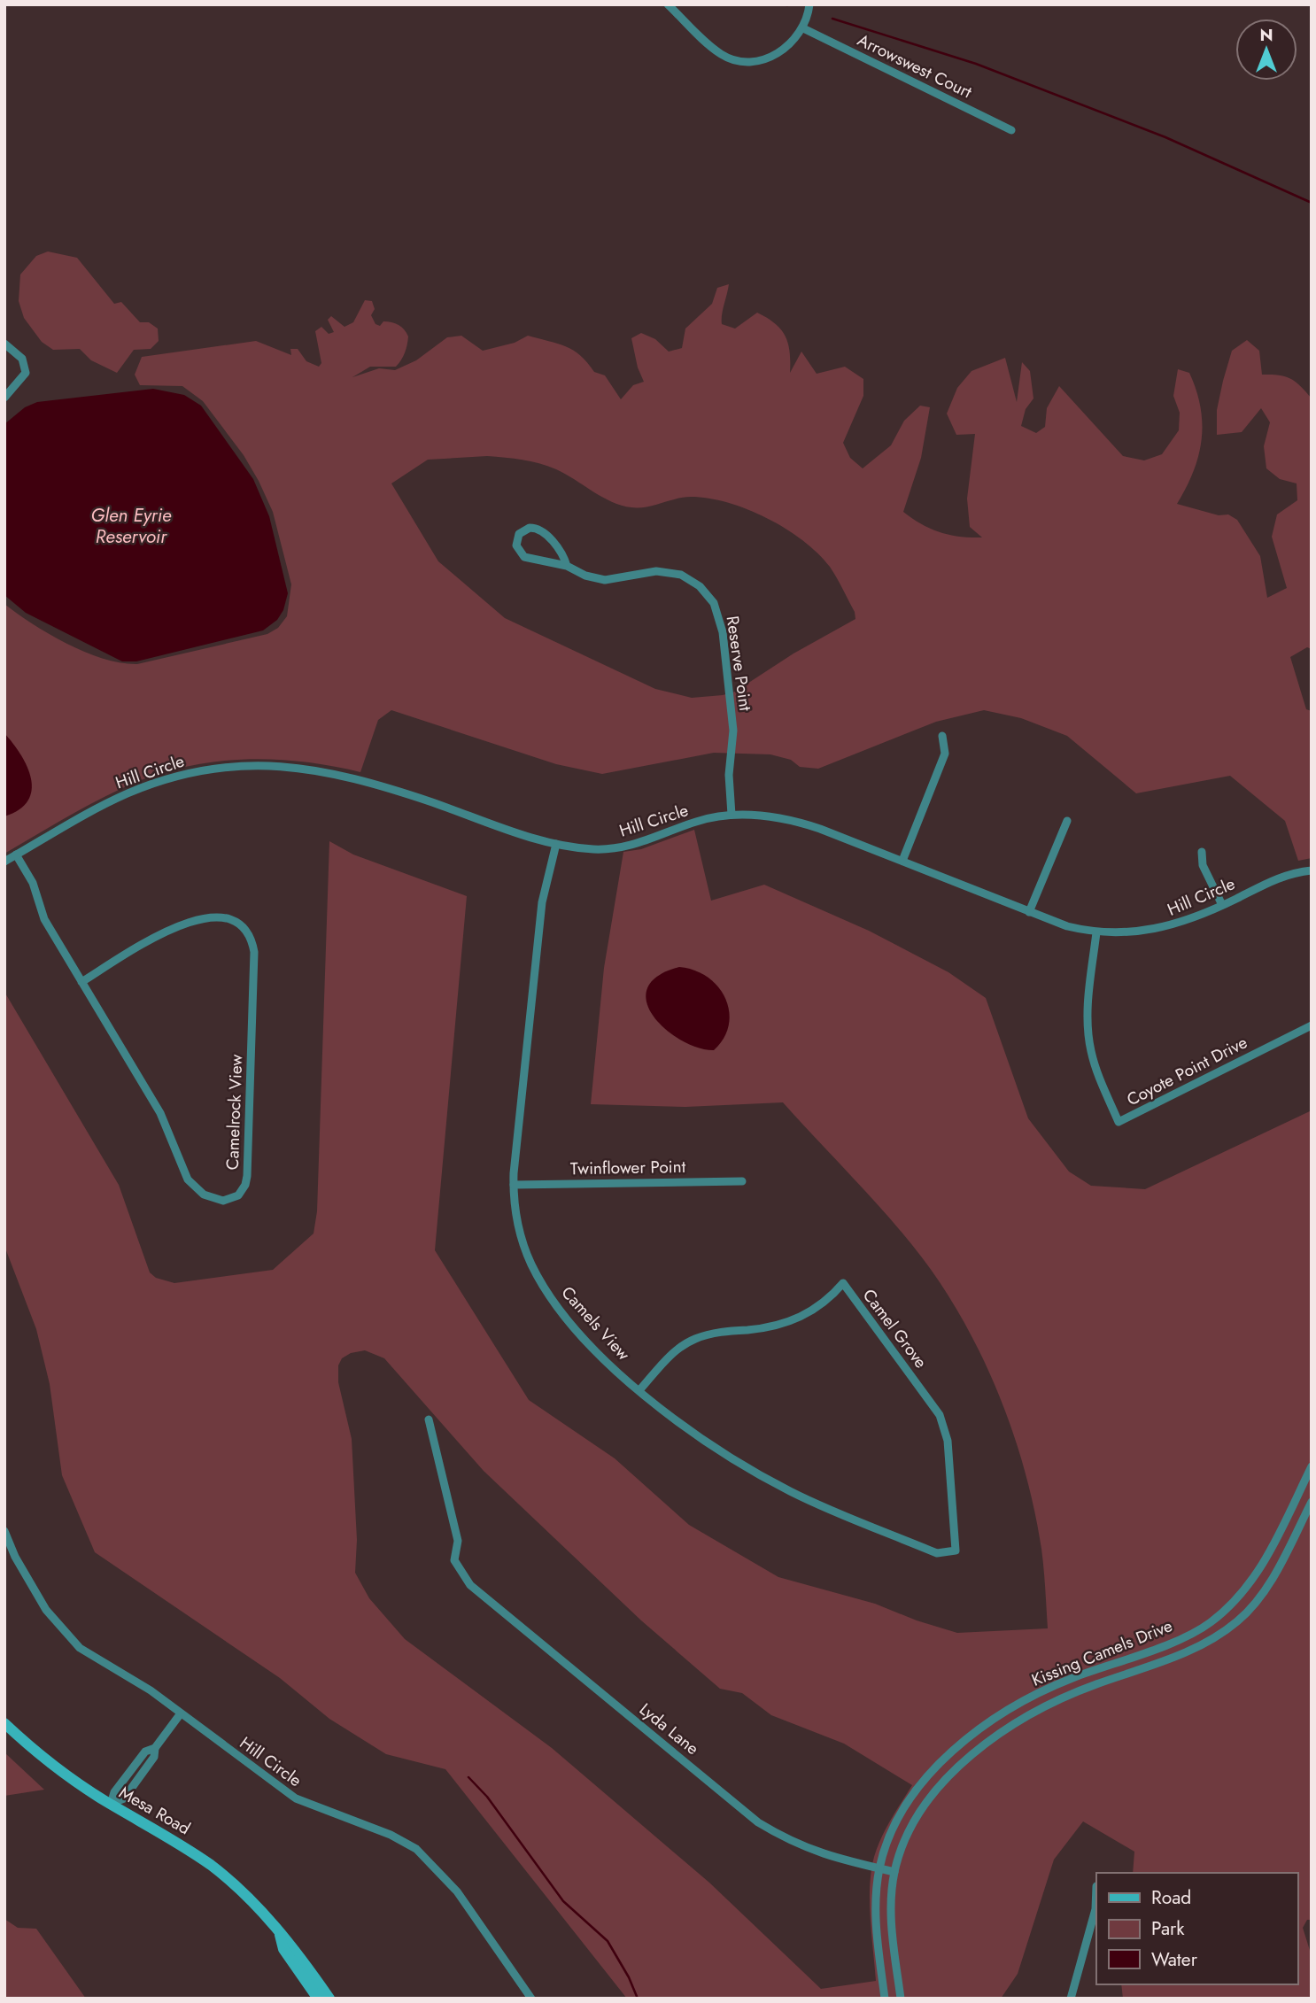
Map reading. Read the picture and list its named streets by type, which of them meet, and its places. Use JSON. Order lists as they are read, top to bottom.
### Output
{
  "streets": {
    "main road": ["Mesa Road"],
    "street": [
      "Arrowswest Court",
      "Reserve Point",
      "Hill Circle",
      "Coyote Point Drive",
      "Camelrock View",
      "Twinflower Point",
      "Camels View",
      "Camel Grove",
      "Kissing Camels Drive",
      "Lyda Lane"
    ]
  },
  "crossings": [
    ["Reserve Point", "Hill Circle"],
    ["Hill Circle", "Coyote Point Drive"],
    ["Hill Circle", "Camelrock View"],
    ["Hill Circle", "Camels View"],
    ["Twinflower Point", "Camels View"],
    ["Camels View", "Camel Grove"],
    ["Kissing Camels Drive", "Lyda Lane"]
  ],
  "water": ["Glen Eyrie Reservoir"],
  "legend": ["Road", "Park", "Water"],
  "north": "top"
}
